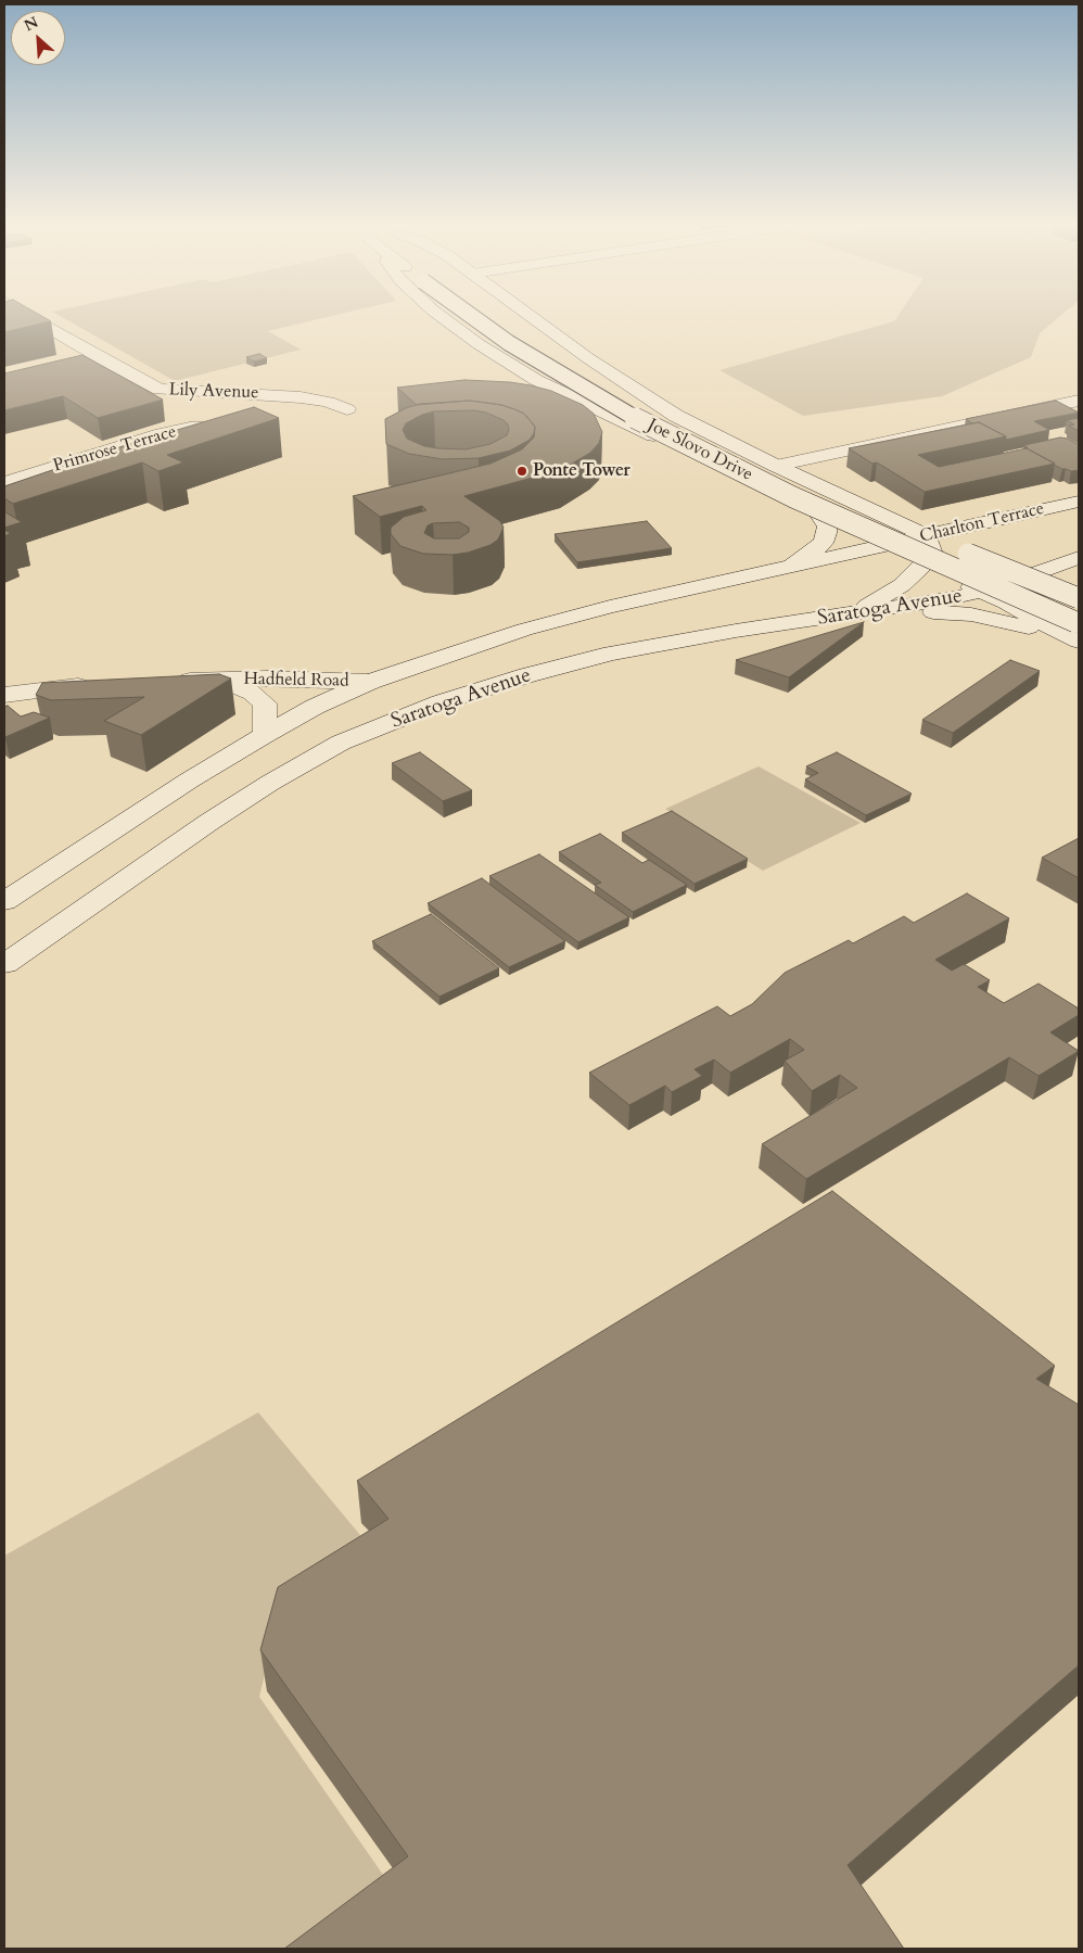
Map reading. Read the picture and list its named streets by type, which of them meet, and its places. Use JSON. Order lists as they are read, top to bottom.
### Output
{
  "streets": {
    "main road": [
      "Lily Avenue",
      "Primrose Terrace",
      "Joe Slovo Drive",
      "Charlton Terrace",
      "Saratoga Avenue",
      "Hadfield Road"
    ]
  },
  "places": ["Ponte Tower"],
  "north": "top left"
}
